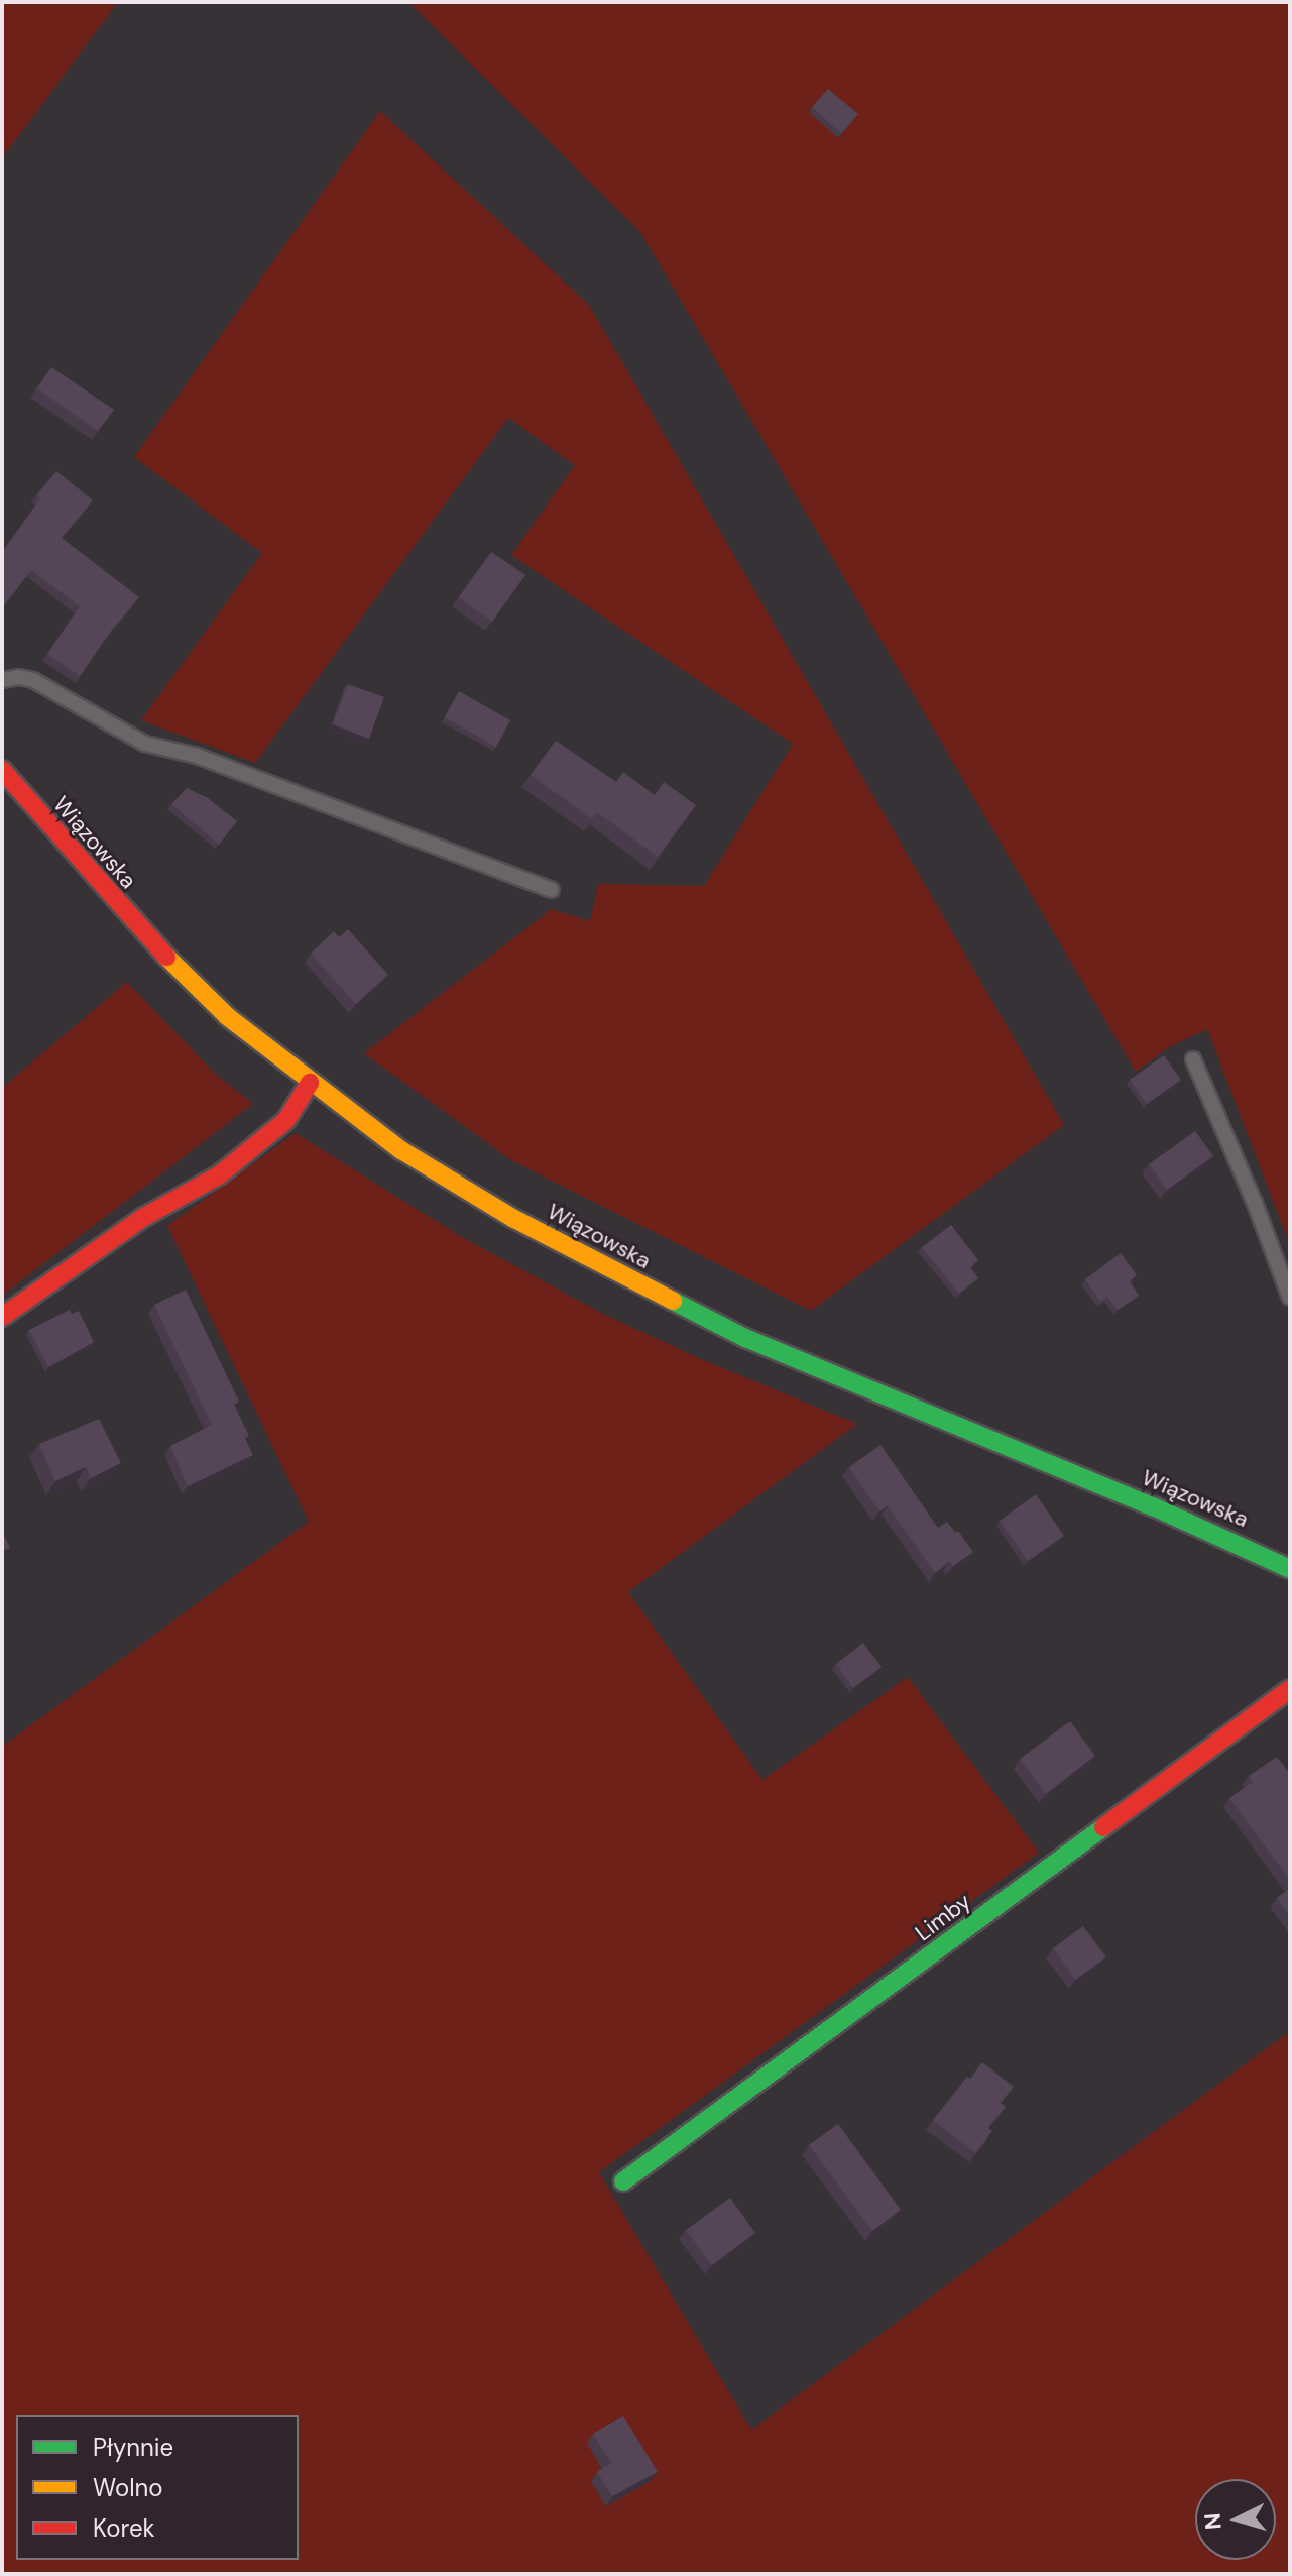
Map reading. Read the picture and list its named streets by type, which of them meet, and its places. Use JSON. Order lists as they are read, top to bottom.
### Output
{
  "streets": {
    "main road": ["Wiązowska", "Limby"]
  },
  "legend": ["Płynnie", "Wolno", "Korek"],
  "north": "left"
}
